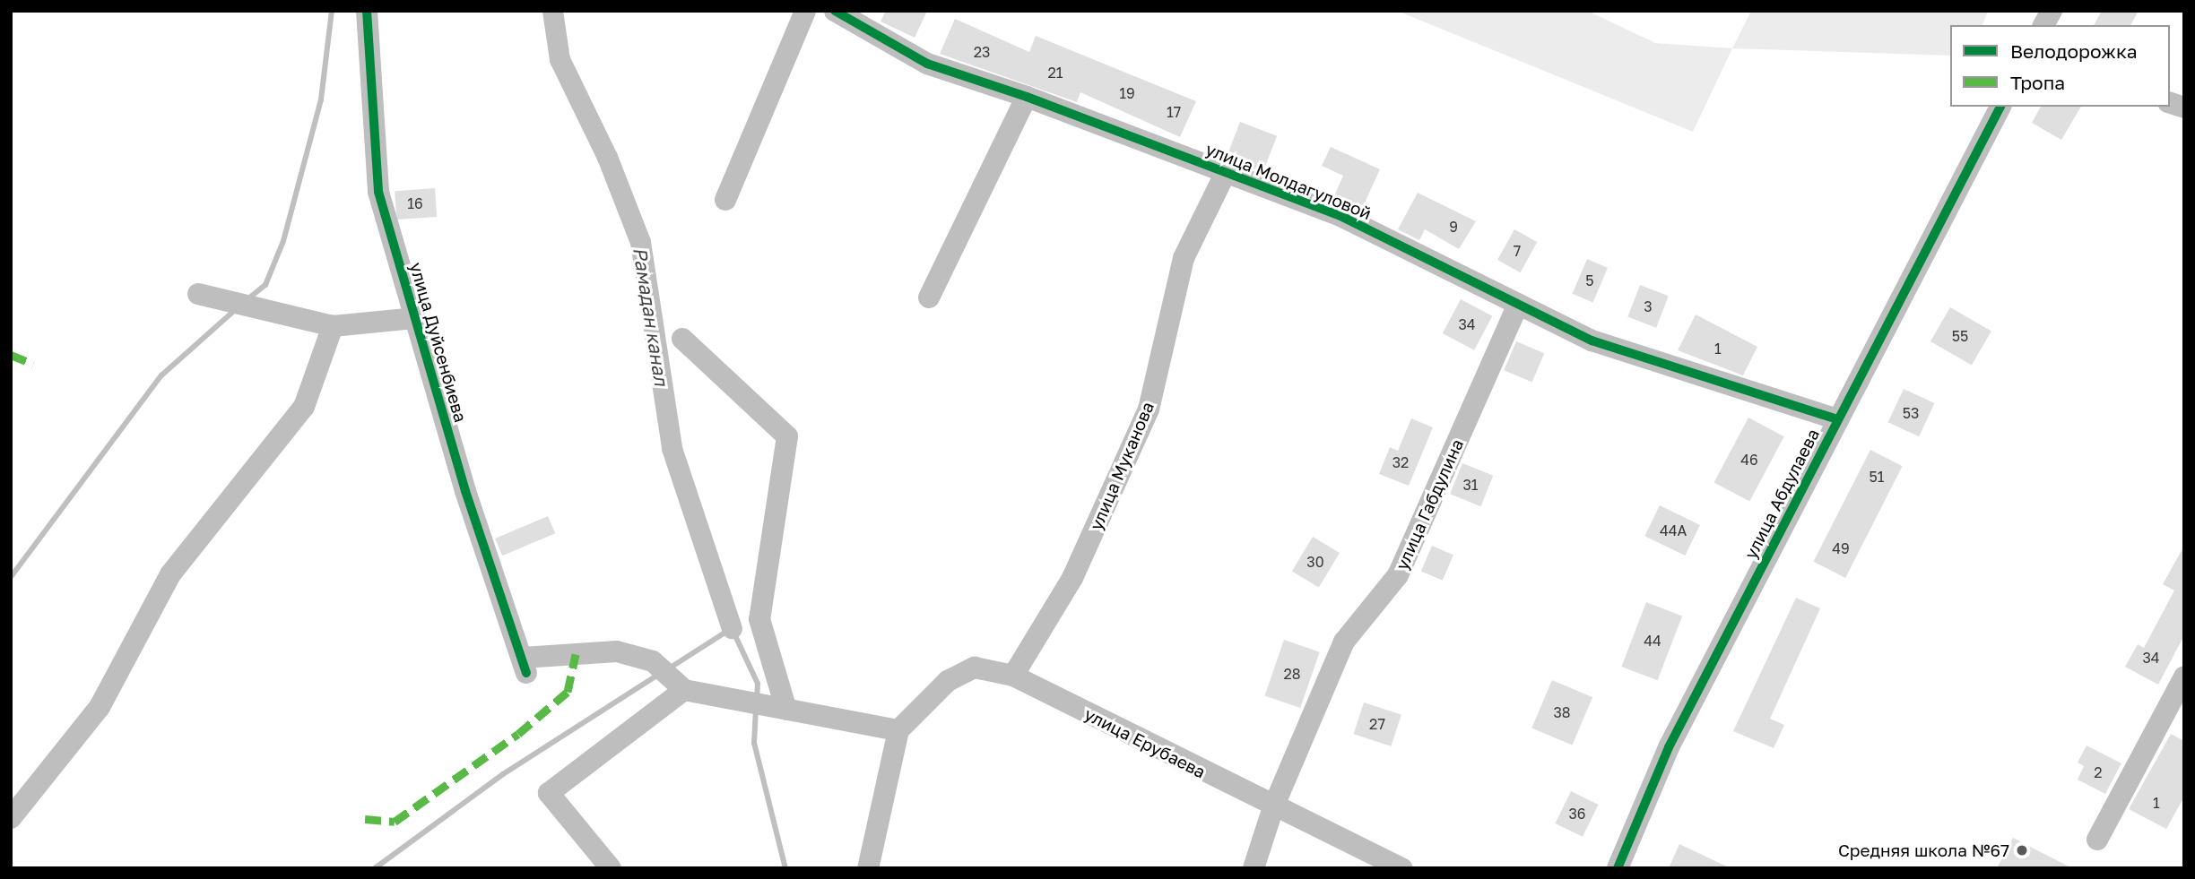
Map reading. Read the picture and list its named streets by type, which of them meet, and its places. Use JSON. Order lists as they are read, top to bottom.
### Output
{
  "streets": {
    "street": [
      "улица Молдагуловой",
      "улица Дуйсенбиева",
      "улица Муканова",
      "улица Абдулаева",
      "улица Габдулина",
      "улица Ерубаева"
    ]
  },
  "crossings": [
    ["улица Молдагуловой", "улица Муканова"],
    ["улица Молдагуловой", "улица Абдулаева"],
    ["улица Молдагуловой", "улица Габдулина"],
    ["улица Муканова", "улица Ерубаева"],
    ["улица Габдулина", "улица Ерубаева"]
  ],
  "water": ["Рамадан канал"],
  "places": ["Средняя школа №67"],
  "house_numbers": [
    "23",
    "21",
    "19",
    "17",
    "16",
    "9",
    "7",
    "5",
    "3",
    "34",
    "55",
    "1",
    "53",
    "46",
    "32",
    "51",
    "31",
    "44А",
    "49",
    "30",
    "44",
    "34",
    "28",
    "38",
    "27",
    "2",
    "1",
    "36"
  ],
  "legend": ["Велодорожка", "Тропа"]
}
